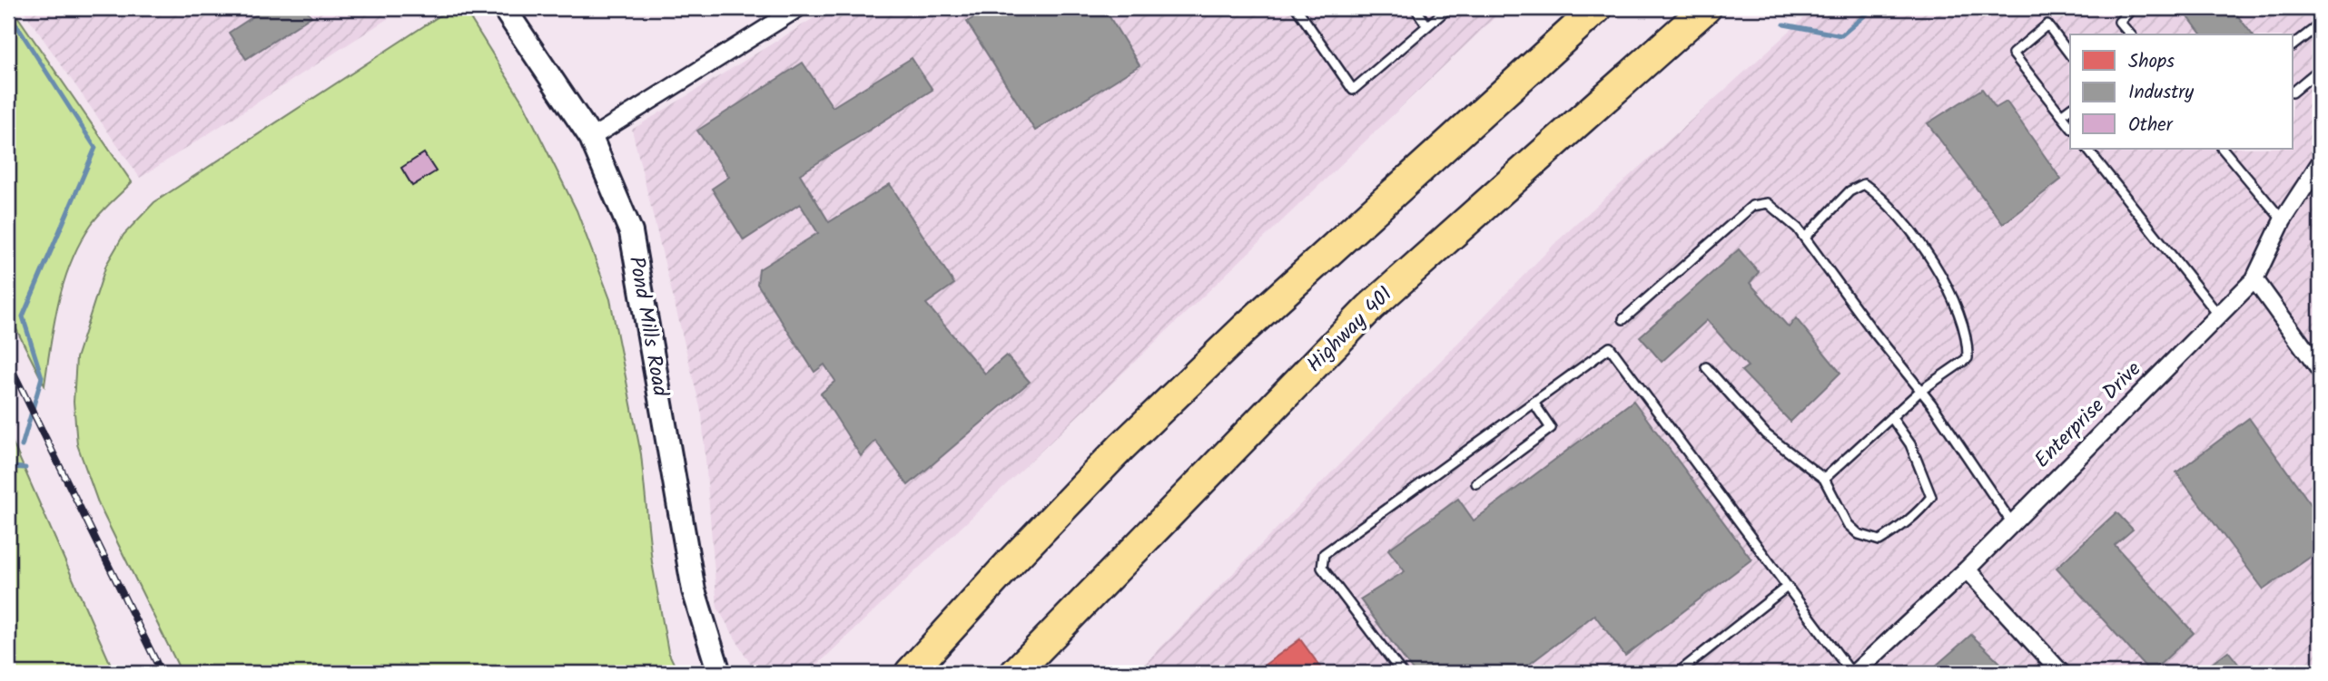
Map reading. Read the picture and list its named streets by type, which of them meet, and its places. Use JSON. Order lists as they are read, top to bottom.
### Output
{
  "streets": {
    "highway": ["Highway 401"],
    "main road": ["Pond Mills Road"],
    "street": ["Enterprise Drive"]
  },
  "legend": ["Shops", "Industry", "Other"]
}
